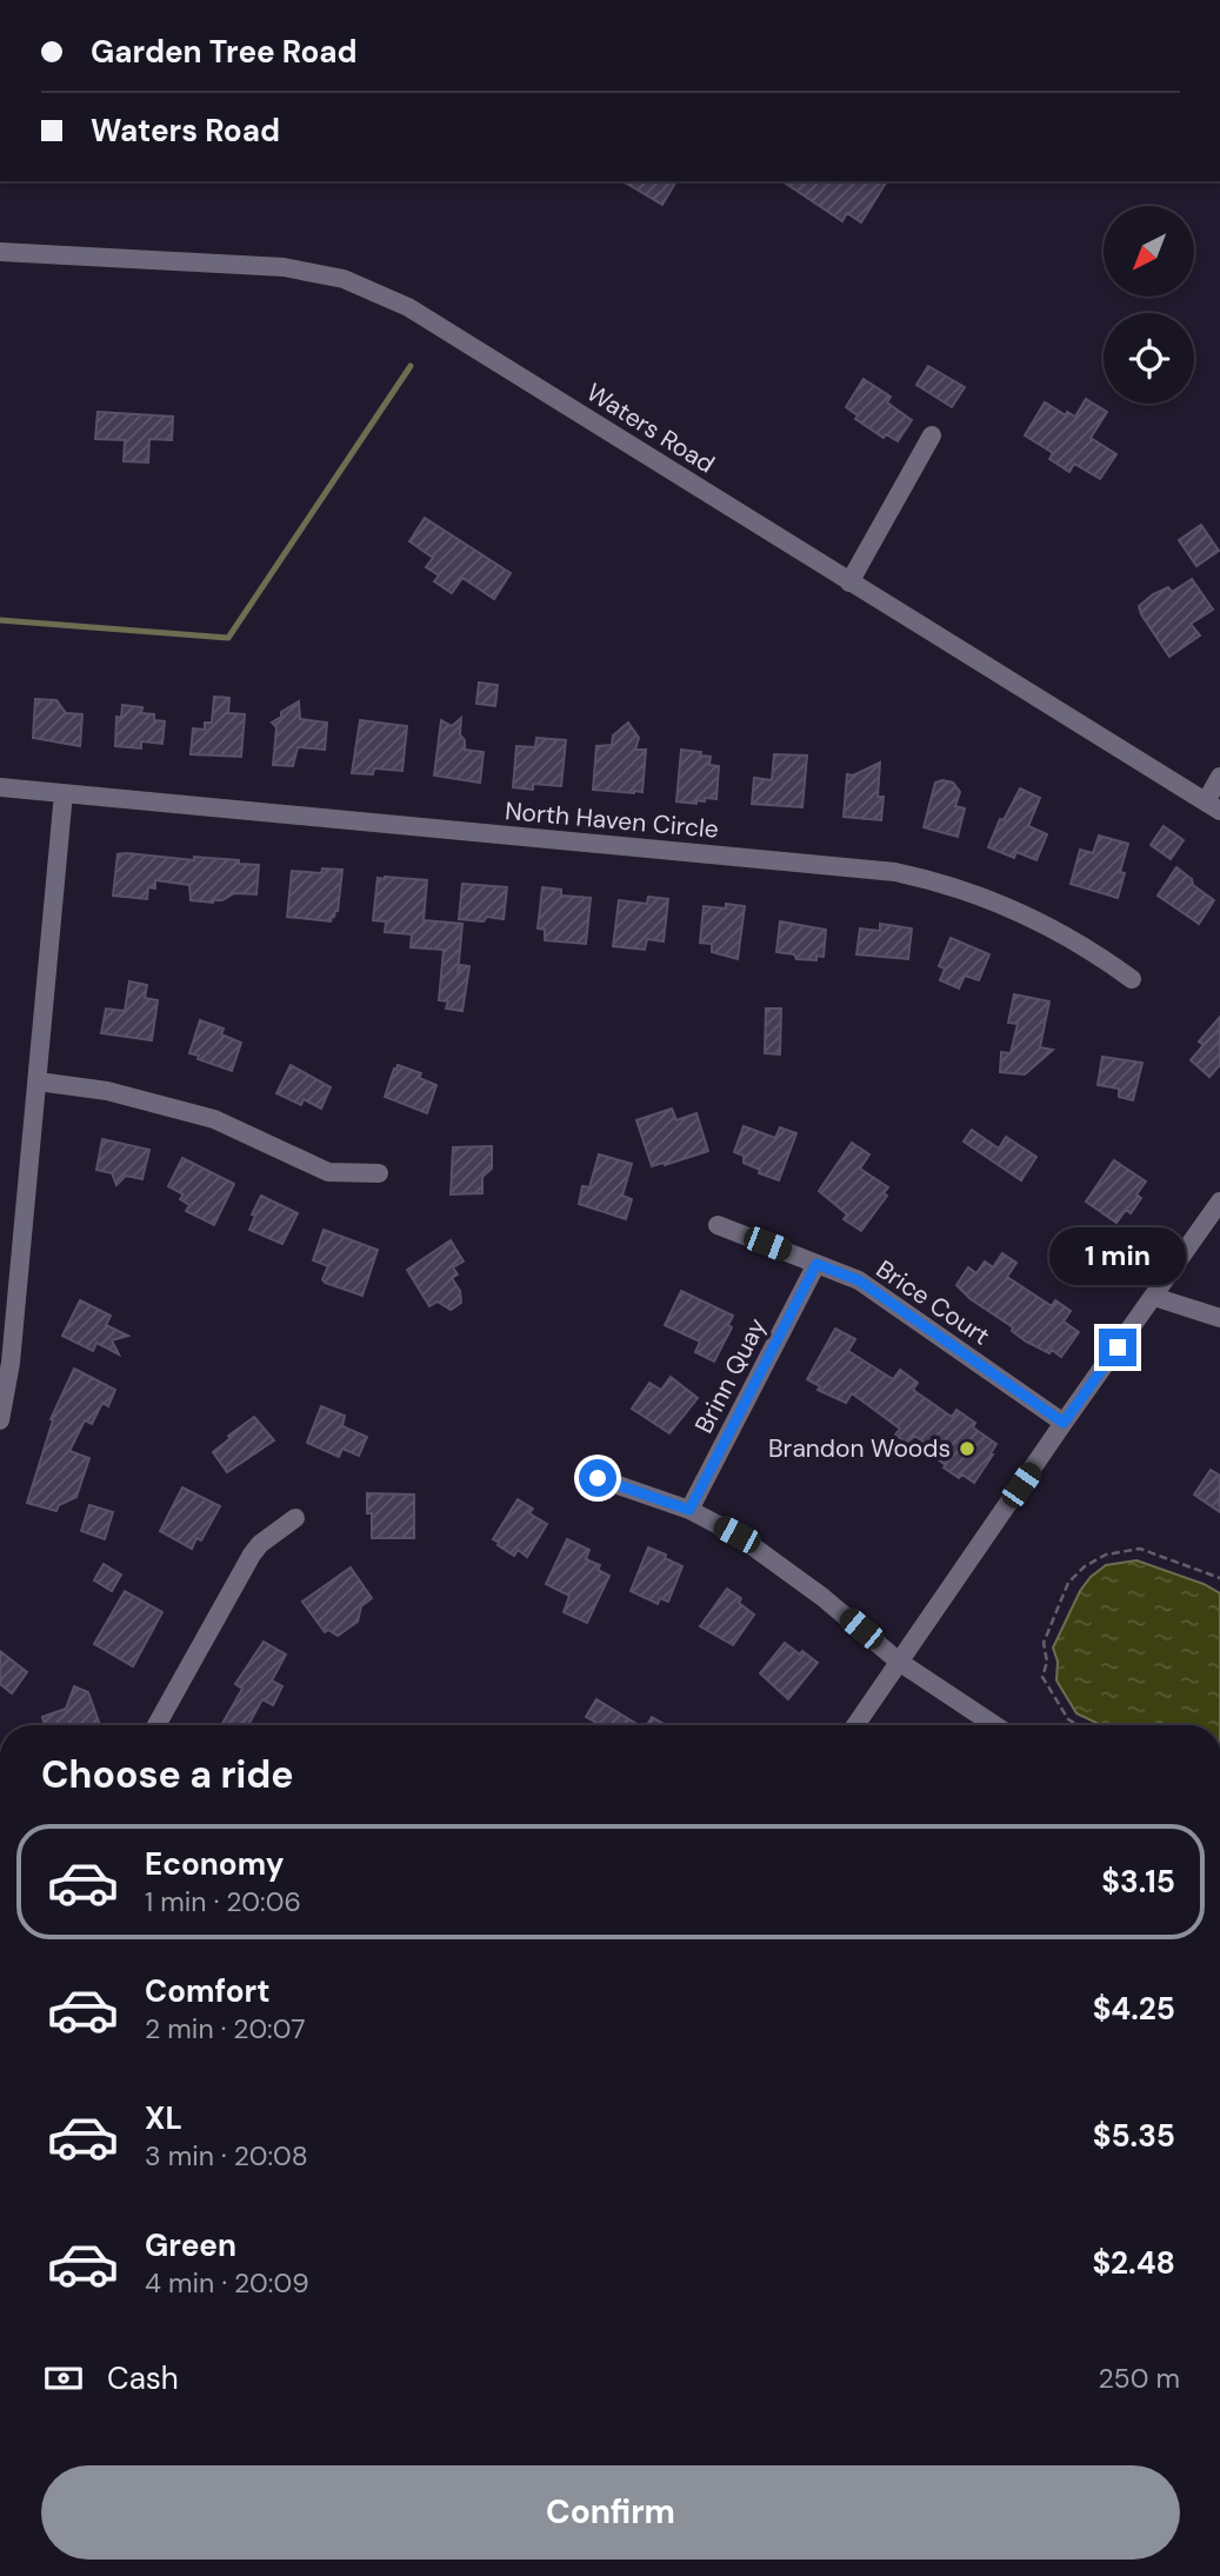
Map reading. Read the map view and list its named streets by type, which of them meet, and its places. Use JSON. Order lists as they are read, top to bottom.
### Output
{
  "streets": {
    "street": [
      "Waters Road",
      "North Haven Circle",
      "Brice Court",
      "Brinn Quay"
    ]
  },
  "crossings": [
    ["Brice Court", "Brinn Quay"]
  ],
  "places": ["Brandon Woods"],
  "north": "bottom left",
  "page": {
    "banner": ["Garden Tree Road", "Waters Road"],
    "bubble": "1 min",
    "heading": "Choose a ride",
    "list": [
      {
        "name": "Economy",
        "note": "1 min · 20:06",
        "value": "$3.15"
      },
      {
        "name": "Comfort",
        "note": "2 min · 20:07",
        "value": "$4.25"
      },
      {
        "name": "XL",
        "note": "3 min · 20:08",
        "value": "$5.35"
      },
      {
        "name": "Green",
        "note": "4 min · 20:09",
        "value": "$2.48"
      }
    ],
    "pay": ["Cash", "250 m"],
    "buttons": "Confirm"
  }
}
